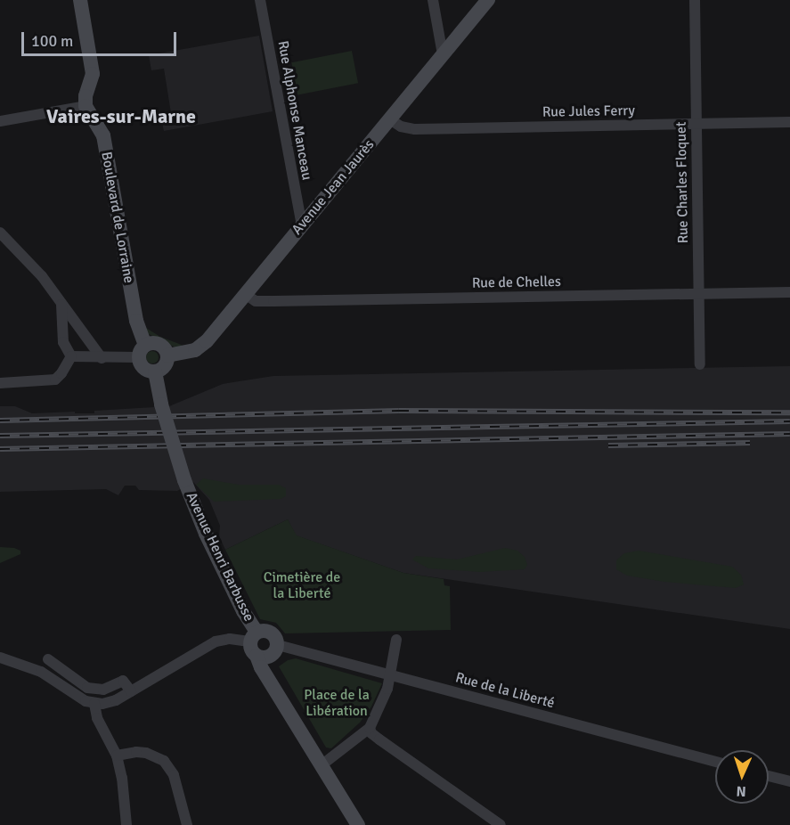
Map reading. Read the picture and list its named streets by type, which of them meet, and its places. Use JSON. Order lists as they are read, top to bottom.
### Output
{
  "streets": {
    "main road": ["Avenue Jean Jaurès", "Boulevard de Lorraine", "Avenue Henri Barbusse"],
    "street": [
      "Rue Alphonse Manceau",
      "Rue Jules Ferry",
      "Rue Charles Floquet",
      "Rue de Chelles",
      "Rue de la Liberté"
    ]
  },
  "crossings": [
    ["Rue Alphonse Manceau", "Avenue Jean Jaurès"],
    ["Rue Jules Ferry", "Rue Charles Floquet"],
    ["Rue Jules Ferry", "Avenue Jean Jaurès"],
    ["Rue Charles Floquet", "Rue de Chelles"],
    ["Avenue Jean Jaurès", "Boulevard de Lorraine"],
    ["Avenue Jean Jaurès", "Rue de Chelles"],
    ["Avenue Jean Jaurès", "Avenue Henri Barbusse"],
    ["Boulevard de Lorraine", "Avenue Henri Barbusse"],
    ["Avenue Henri Barbusse", "Rue de la Liberté"]
  ],
  "districts": ["Vaires-sur-Marne"],
  "parks": ["Cimetière de la Liberté", "Place de la Libération"],
  "scale_bar": "100 m",
  "north": "bottom"
}
